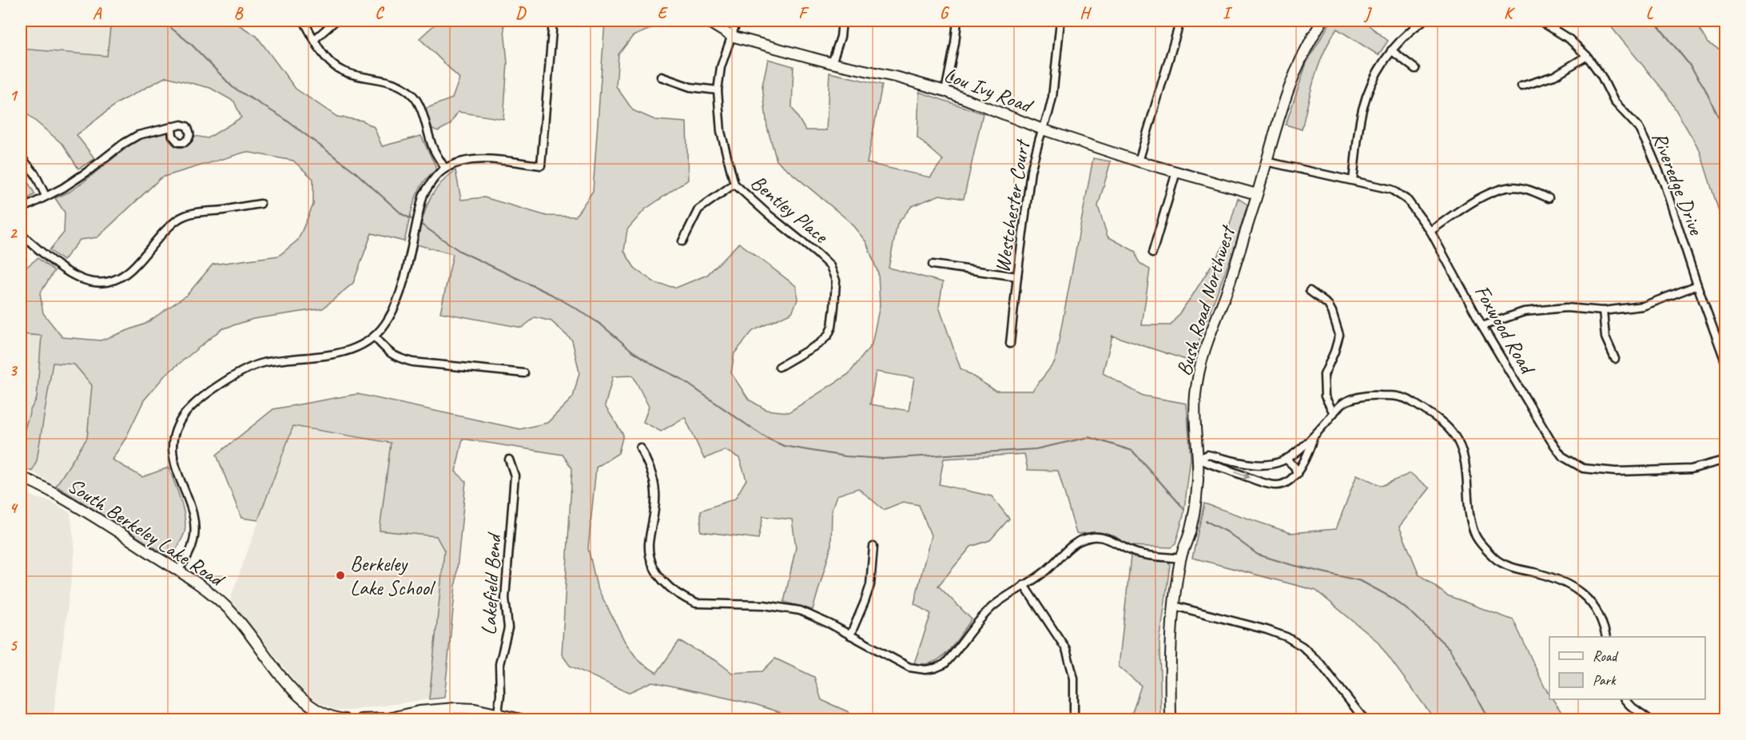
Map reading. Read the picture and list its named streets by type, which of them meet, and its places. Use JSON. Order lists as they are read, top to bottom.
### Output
{
  "streets": {
    "street": [
      "Lou Ivy Road",
      "Riveredge Drive",
      "Westchester Court",
      "Bentley Place",
      "Bush Road Northwest",
      "Foxwood Road",
      "South Berkeley Lake Road",
      "Lakefield Bend"
    ]
  },
  "crossings": [
    ["Lou Ivy Road", "Westchester Court"],
    ["Lou Ivy Road", "Bentley Place"],
    ["Lou Ivy Road", "Bush Road Northwest"],
    ["Bush Road Northwest", "Foxwood Road"]
  ],
  "places": ["Berkeley Lake School"],
  "legend": ["Road", "Park"],
  "grid": {
    "columns": [
      "A",
      "B",
      "C",
      "D",
      "E",
      "F",
      "G",
      "H",
      "I",
      "J",
      "K",
      "L"
    ],
    "rows": [
      "1",
      "2",
      "3",
      "4",
      "5"
    ]
  }
}
